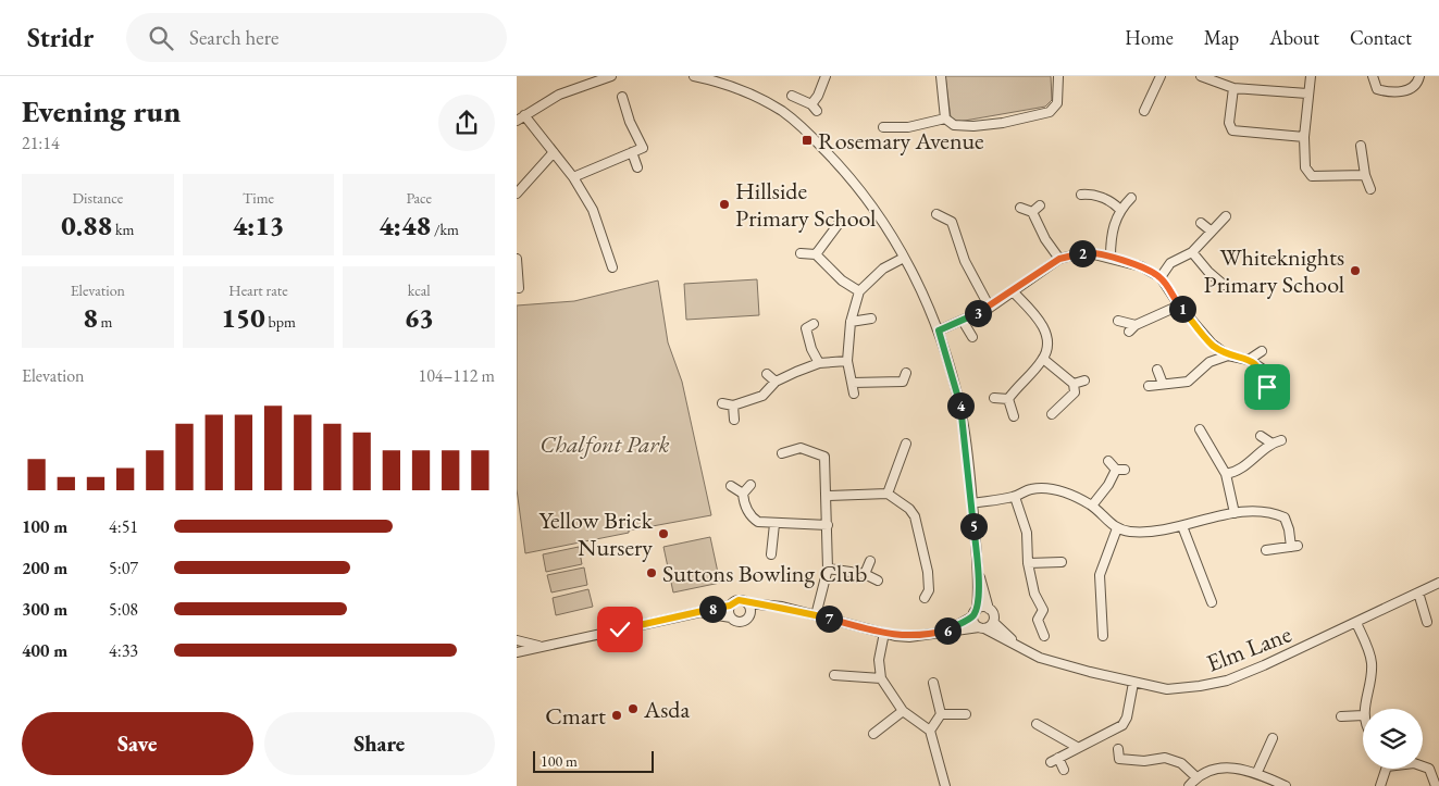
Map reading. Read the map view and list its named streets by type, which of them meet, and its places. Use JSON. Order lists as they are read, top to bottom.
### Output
{
  "streets": {
    "street": ["Elm Lane"]
  },
  "parks": ["Chalfont Park"],
  "places": {
    "transit": ["Rosemary Avenue"],
    "other": [
      "Hillside Primary School",
      "Whiteknights Primary School",
      "Yellow Brick Nursery",
      "Suttons Bowling Club",
      "Asda",
      "Cmart"
    ]
  },
  "scale_bar": "100 m",
  "page": {
    "header": "Stridr",
    "search": "Search here",
    "nav": [
      "Home",
      "Map",
      "About",
      "Contact"
    ],
    "heading": ["Evening run", "21:14"],
    "stats": [
      ["Distance", "0.88 km"],
      ["Time", "4:13"],
      ["Pace", "4:48 /km"],
      ["Elevation", "8 m"],
      ["Heart rate", "150 bpm"],
      ["kcal", "63"]
    ],
    "pins": [
      "2",
      "1",
      "3",
      "4",
      "5",
      "8",
      "7",
      "6"
    ],
    "chart": ["Elevation", "104–112 m"],
    "list": [
      {
        "name": "100 m",
        "note": "4:51"
      },
      {
        "name": "200 m",
        "note": "5:07"
      },
      {
        "name": "300 m",
        "note": "5:08"
      },
      {
        "name": "400 m",
        "note": "4:33"
      }
    ],
    "buttons": ["Save", "Share"],
    "scale": "100 m"
  }
}
